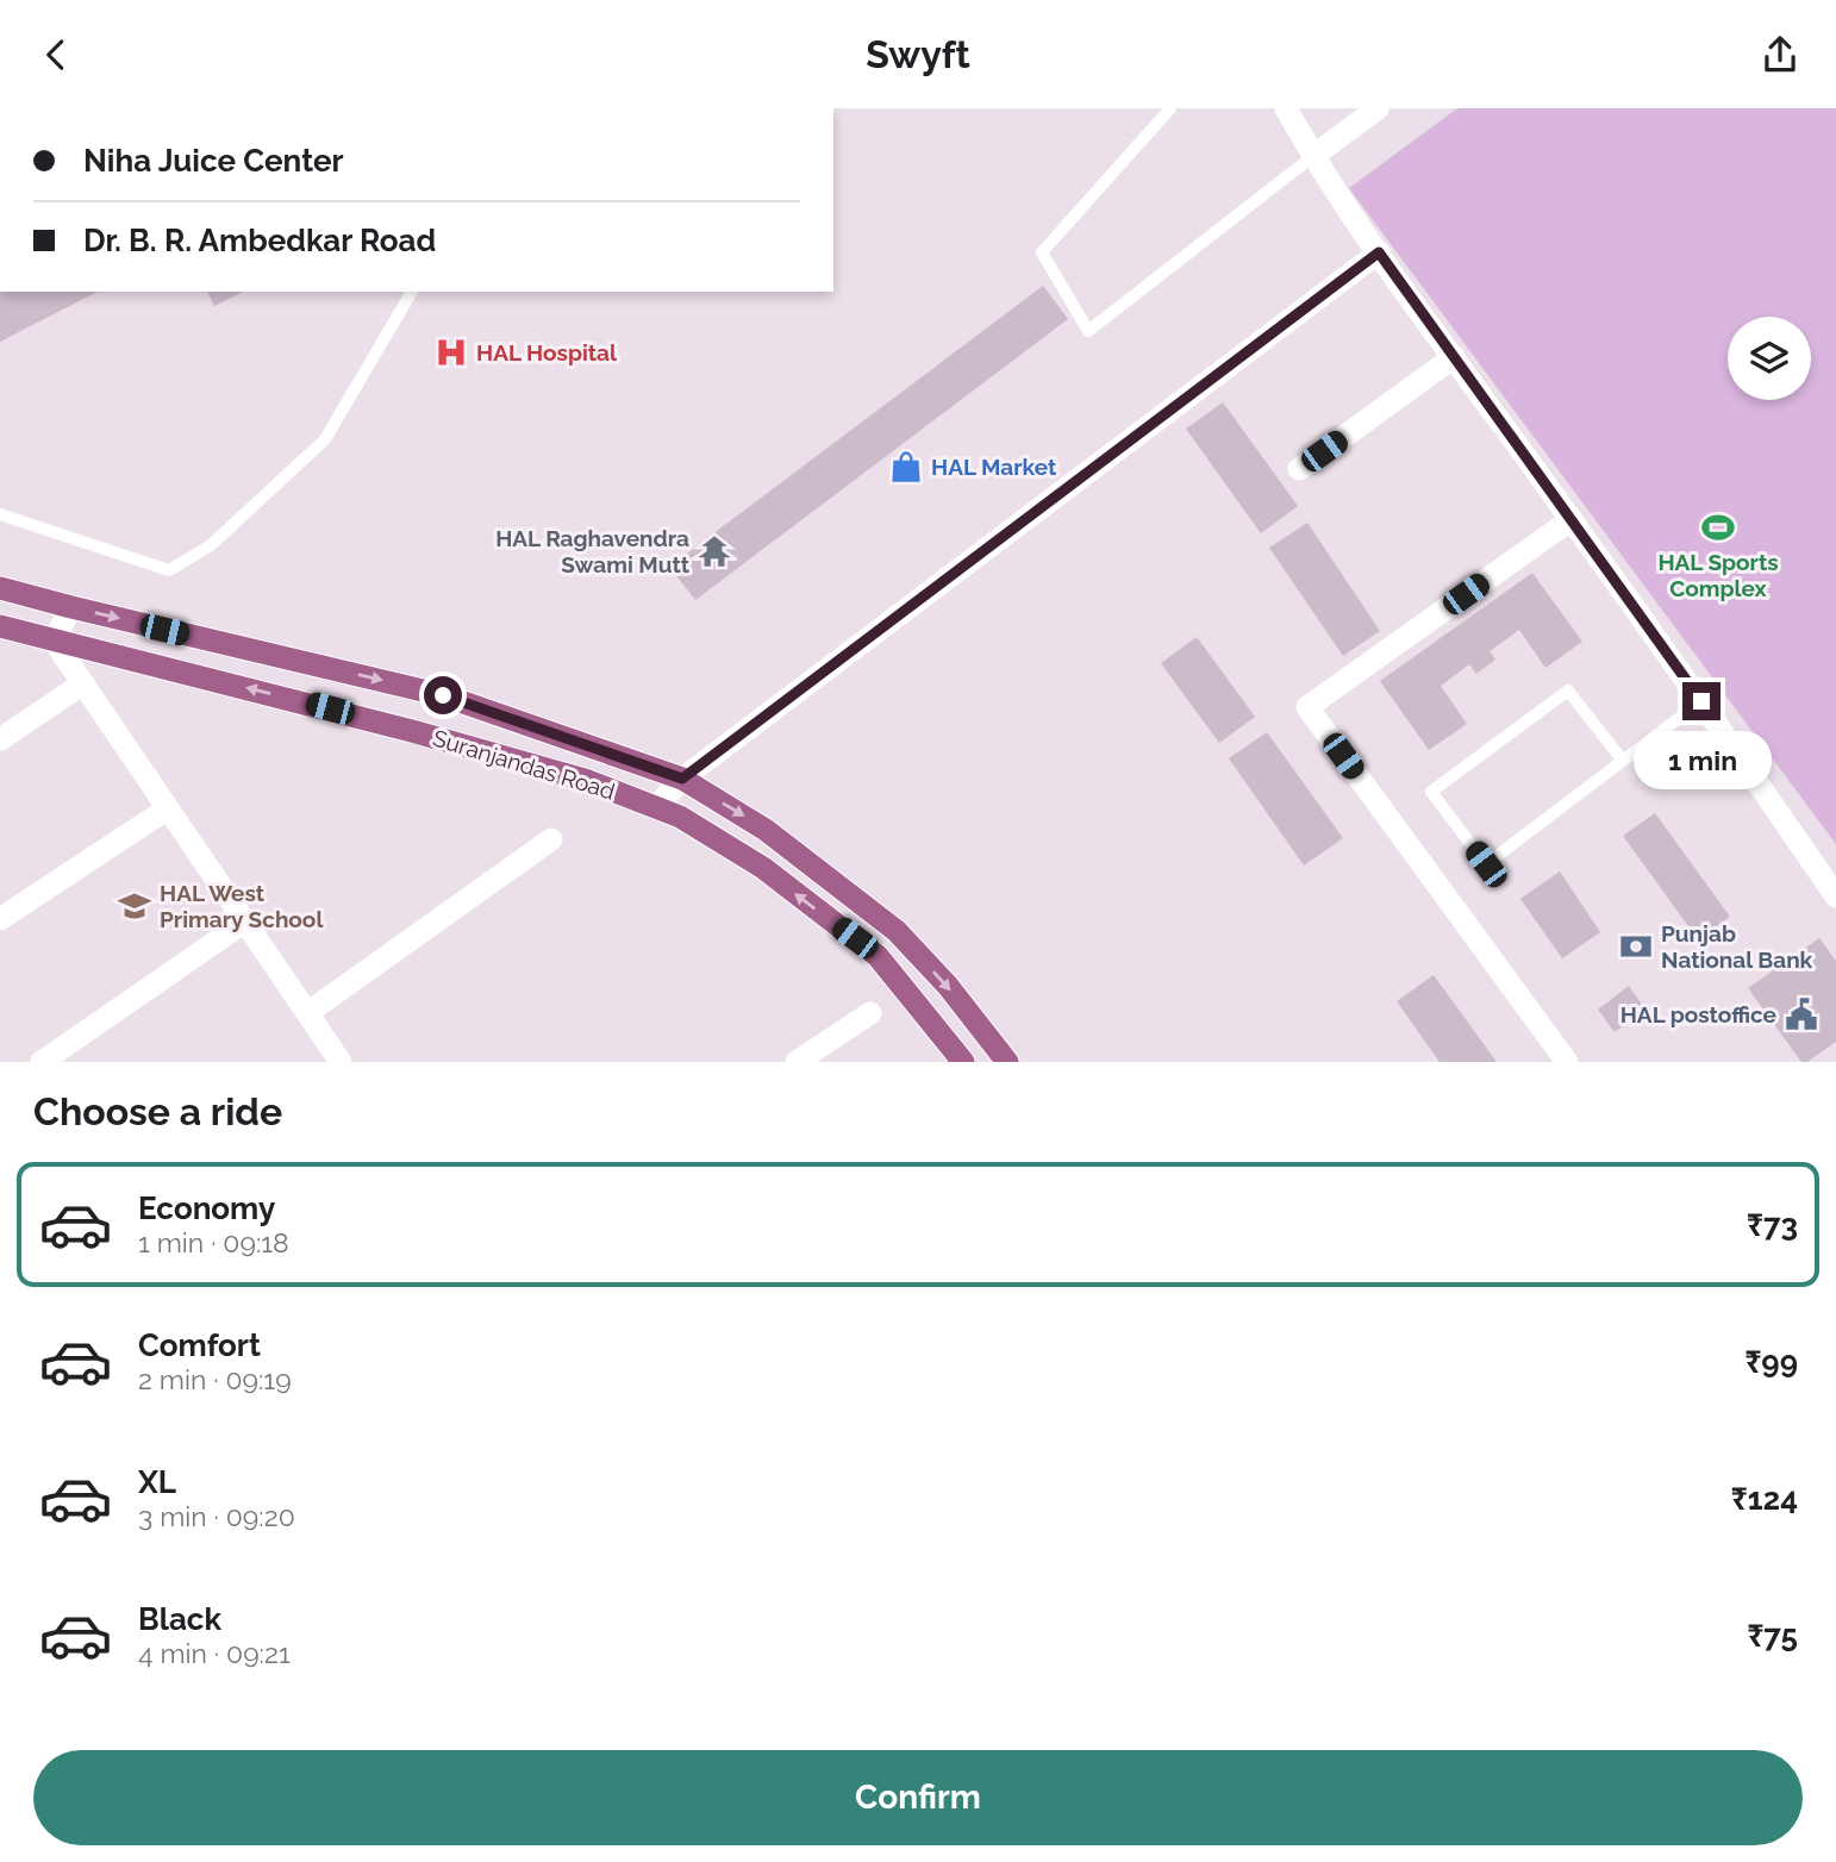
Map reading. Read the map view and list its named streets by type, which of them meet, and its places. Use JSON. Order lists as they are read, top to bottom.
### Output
{
  "streets": {
    "main road": ["Suranjandas Road"]
  },
  "places": {
    "hospital": ["HAL Hospital"],
    "shop": ["HAL Market"],
    "sports": ["HAL Sports Complex"],
    "temple": ["HAL Raghavendra Swami Mutt"],
    "school or university": ["HAL West Primary School"],
    "bank": ["Punjab National Bank"],
    "public building": ["HAL postoffice"]
  },
  "page": {
    "header": "Swyft",
    "banner": ["Niha Juice Center", "Dr. B. R. Ambedkar Road"],
    "bubble": "1 min",
    "heading": "Choose a ride",
    "list": [
      {
        "name": "Economy",
        "note": "1 min · 09:18",
        "value": "₹73"
      },
      {
        "name": "Comfort",
        "note": "2 min · 09:19",
        "value": "₹99"
      },
      {
        "name": "XL",
        "note": "3 min · 09:20",
        "value": "₹124"
      },
      {
        "name": "Black",
        "note": "4 min · 09:21",
        "value": "₹75"
      }
    ],
    "buttons": "Confirm"
  }
}
